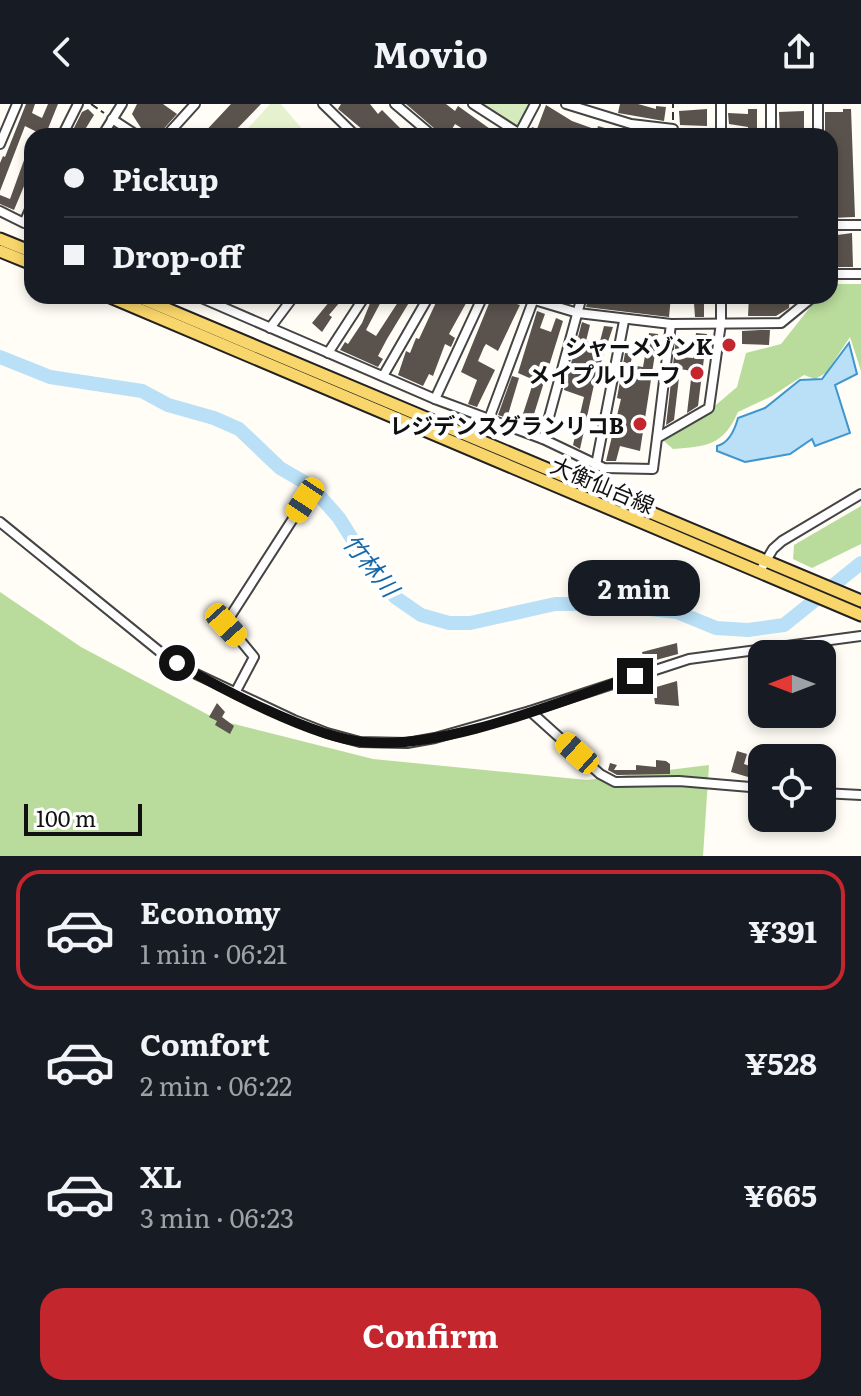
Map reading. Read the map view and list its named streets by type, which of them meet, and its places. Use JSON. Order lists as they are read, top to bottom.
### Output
{
  "streets": {
    "main road": ["大衡仙台線"]
  },
  "water": ["竹林川"],
  "places": ["シャーメゾンK", "メイプルリーフ", "レジデンスグランリコB"],
  "scale_bar": "100 m",
  "north": "left",
  "page": {
    "header": "Movio",
    "banner": ["Pickup", "Drop-off"],
    "bubble": "2 min",
    "scale": "100 m",
    "list": [
      {
        "name": "Economy",
        "note": "1 min · 06:21",
        "value": "¥391"
      },
      {
        "name": "Comfort",
        "note": "2 min · 06:22",
        "value": "¥528"
      },
      {
        "name": "XL",
        "note": "3 min · 06:23",
        "value": "¥665"
      }
    ],
    "buttons": "Confirm"
  }
}
